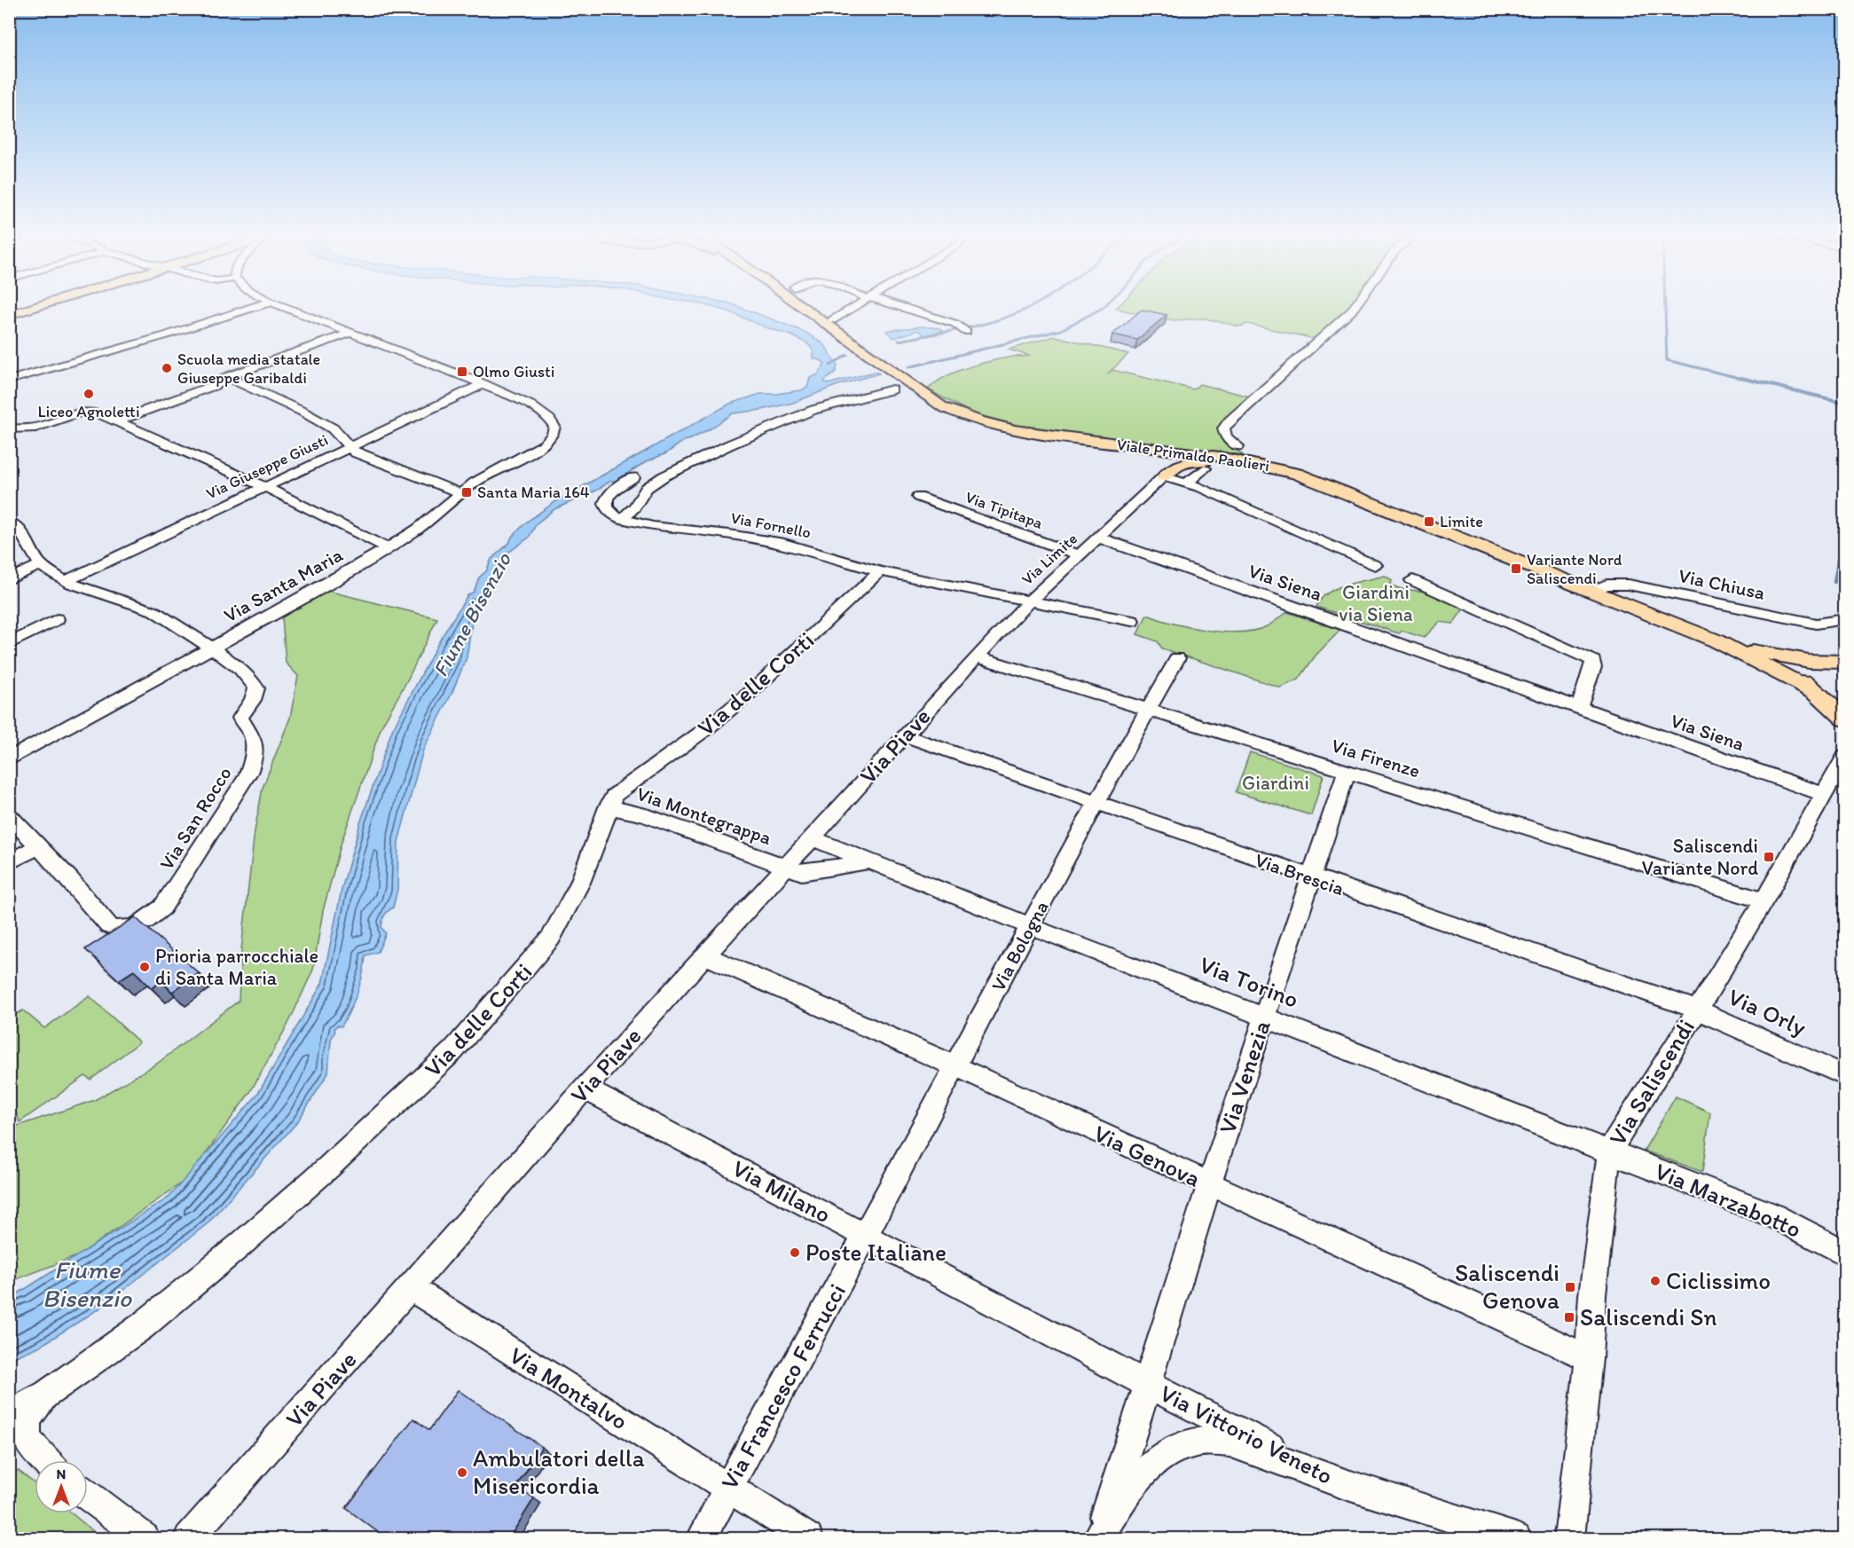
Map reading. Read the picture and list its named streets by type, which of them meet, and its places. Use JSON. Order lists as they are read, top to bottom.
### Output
{
  "streets": {
    "main road": ["Viale Primaldo Paolieri"],
    "street": [
      "Via Giuseppe Giusti",
      "Via Tipitapa",
      "Via Fornello",
      "Via Limite",
      "Via Siena",
      "Via Chiusa",
      "Via Santa Maria",
      "Via delle Corti",
      "Via Piave",
      "Via Firenze",
      "Via Montegrappa",
      "Via San Rocco",
      "Via Brescia",
      "Via Bologna",
      "Via Torino",
      "Via Orly",
      "Via Venezia",
      "Via Saliscendi",
      "Via Genova",
      "Via Milano",
      "Via Marzabotto",
      "Via Francesco Ferrucci",
      "Via Montalvo",
      "Via Vittorio Veneto"
    ]
  },
  "crossings": [
    ["Viale Primaldo Paolieri", "Via Chiusa"],
    ["Via Giuseppe Giusti", "Via Santa Maria"],
    ["Via Tipitapa", "Via Limite"],
    ["Via Fornello", "Via Limite"],
    ["Via Fornello", "Via delle Corti"],
    ["Via Limite", "Via Siena"],
    ["Via Limite", "Via delle Corti"],
    ["Via Limite", "Via Piave"],
    ["Via Siena", "Via Saliscendi"],
    ["Via Santa Maria", "Via San Rocco"],
    ["Via delle Corti", "Via Montegrappa"],
    ["Via Piave", "Via Firenze"],
    ["Via Piave", "Via Montegrappa"],
    ["Via Piave", "Via Brescia"],
    ["Via Piave", "Via Torino"],
    ["Via Piave", "Via Genova"],
    ["Via Piave", "Via Milano"],
    ["Via Piave", "Via Montalvo"],
    ["Via Firenze", "Via Bologna"],
    ["Via Firenze", "Via Venezia"],
    ["Via Firenze", "Via Saliscendi"],
    ["Via Brescia", "Via Bologna"],
    ["Via Brescia", "Via Orly"],
    ["Via Brescia", "Via Venezia"],
    ["Via Brescia", "Via Saliscendi"],
    ["Via Bologna", "Via Torino"],
    ["Via Bologna", "Via Genova"],
    ["Via Bologna", "Via Milano"],
    ["Via Bologna", "Via Francesco Ferrucci"],
    ["Via Torino", "Via Venezia"],
    ["Via Torino", "Via Saliscendi"],
    ["Via Torino", "Via Marzabotto"],
    ["Via Orly", "Via Saliscendi"],
    ["Via Venezia", "Via Genova"],
    ["Via Venezia", "Via Milano"],
    ["Via Venezia", "Via Vittorio Veneto"],
    ["Via Saliscendi", "Via Genova"],
    ["Via Saliscendi", "Via Marzabotto"],
    ["Via Milano", "Via Francesco Ferrucci"],
    ["Via Milano", "Via Vittorio Veneto"],
    ["Via Francesco Ferrucci", "Via Montalvo"]
  ],
  "water": ["Fiume Bisenzio"],
  "parks": ["Giardini via Siena", "Giardini"],
  "places": {
    "other": [
      "Scuola media statale Giuseppe Garibaldi",
      "Liceo Agnoletti",
      "Prioria parrocchiale di Santa Maria",
      "Poste Italiane",
      "Ciclissimo",
      "Ambulatori della Misericordia"
    ],
    "transit": [
      "Olmo Giusti",
      "Santa Maria 164",
      "Limite",
      "Variante Nord Saliscendi",
      "Saliscendi Variante Nord",
      "Saliscendi Genova",
      "Saliscendi Sn"
    ]
  },
  "north": "top"
}
